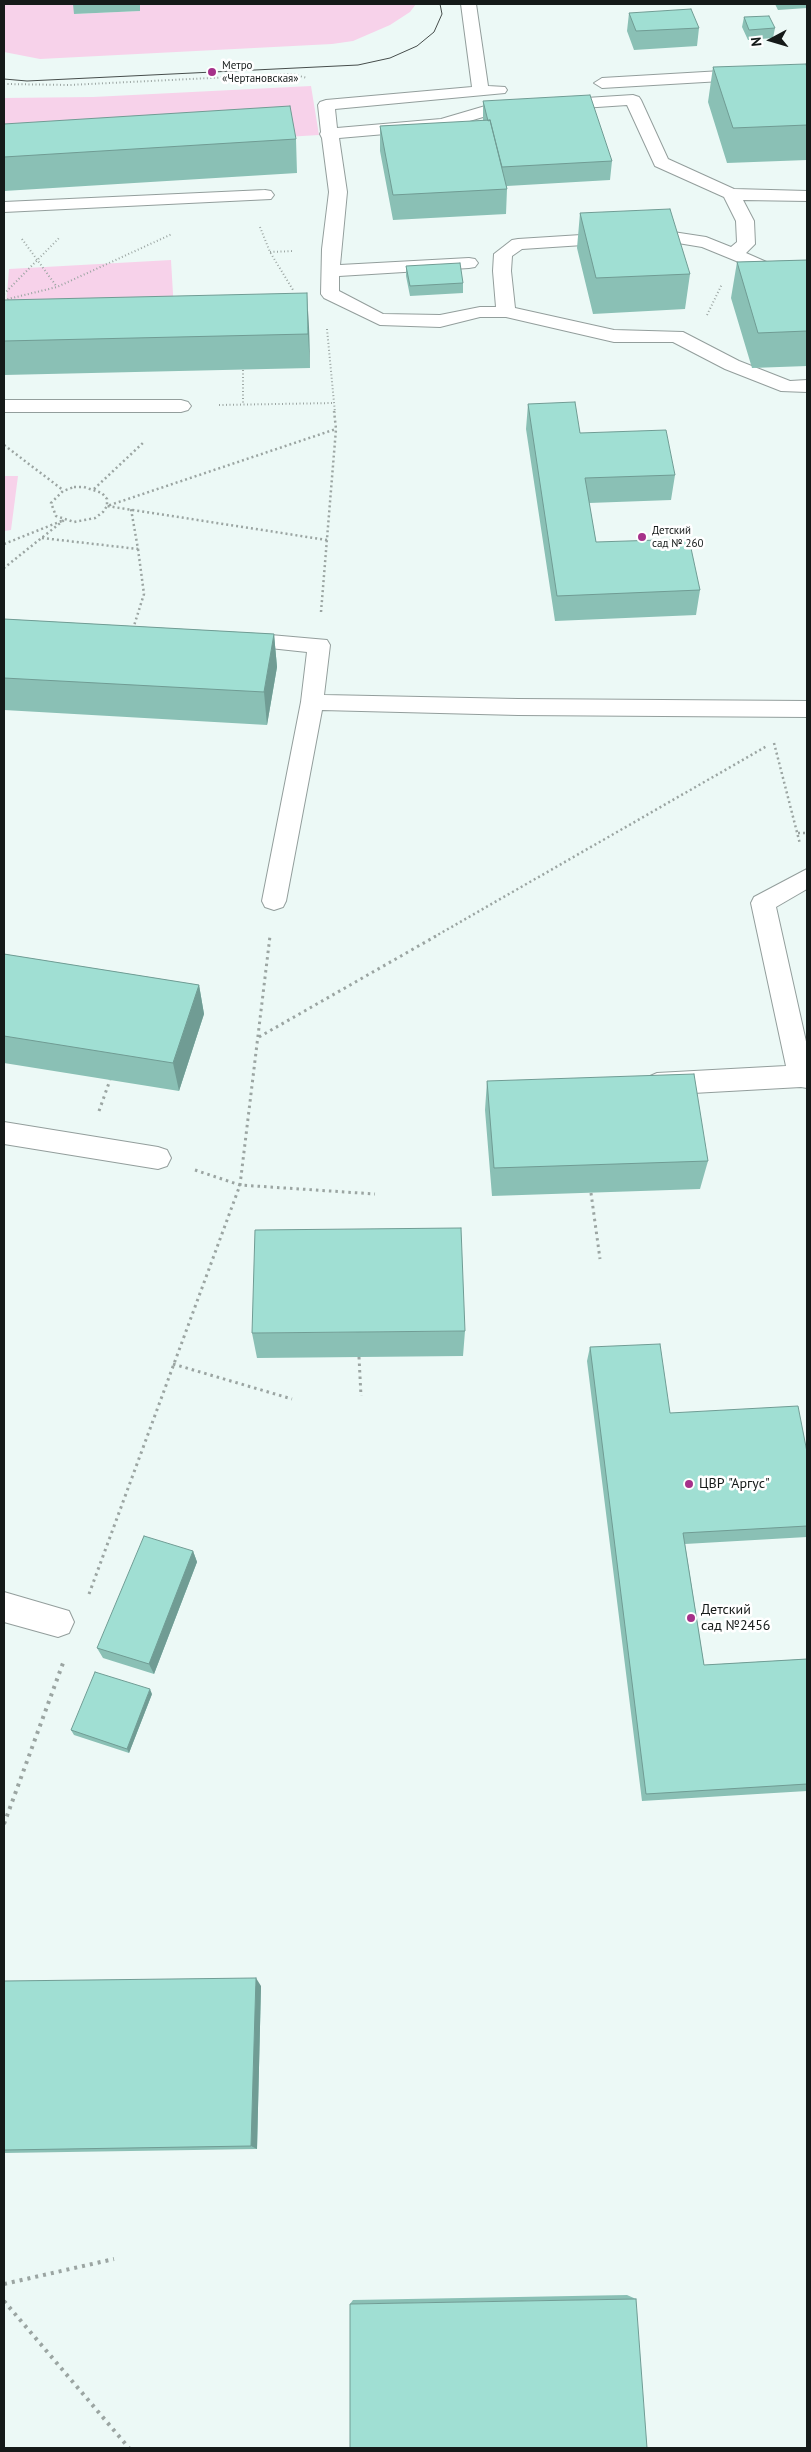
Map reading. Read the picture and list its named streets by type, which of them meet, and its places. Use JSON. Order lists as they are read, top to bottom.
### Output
{
  "places": [
    "Метро «Чертановская»",
    "Детский сад № 260",
    "ЦВР \"Аргус\"",
    "Детский сад №2456"
  ],
  "north": "left"
}
